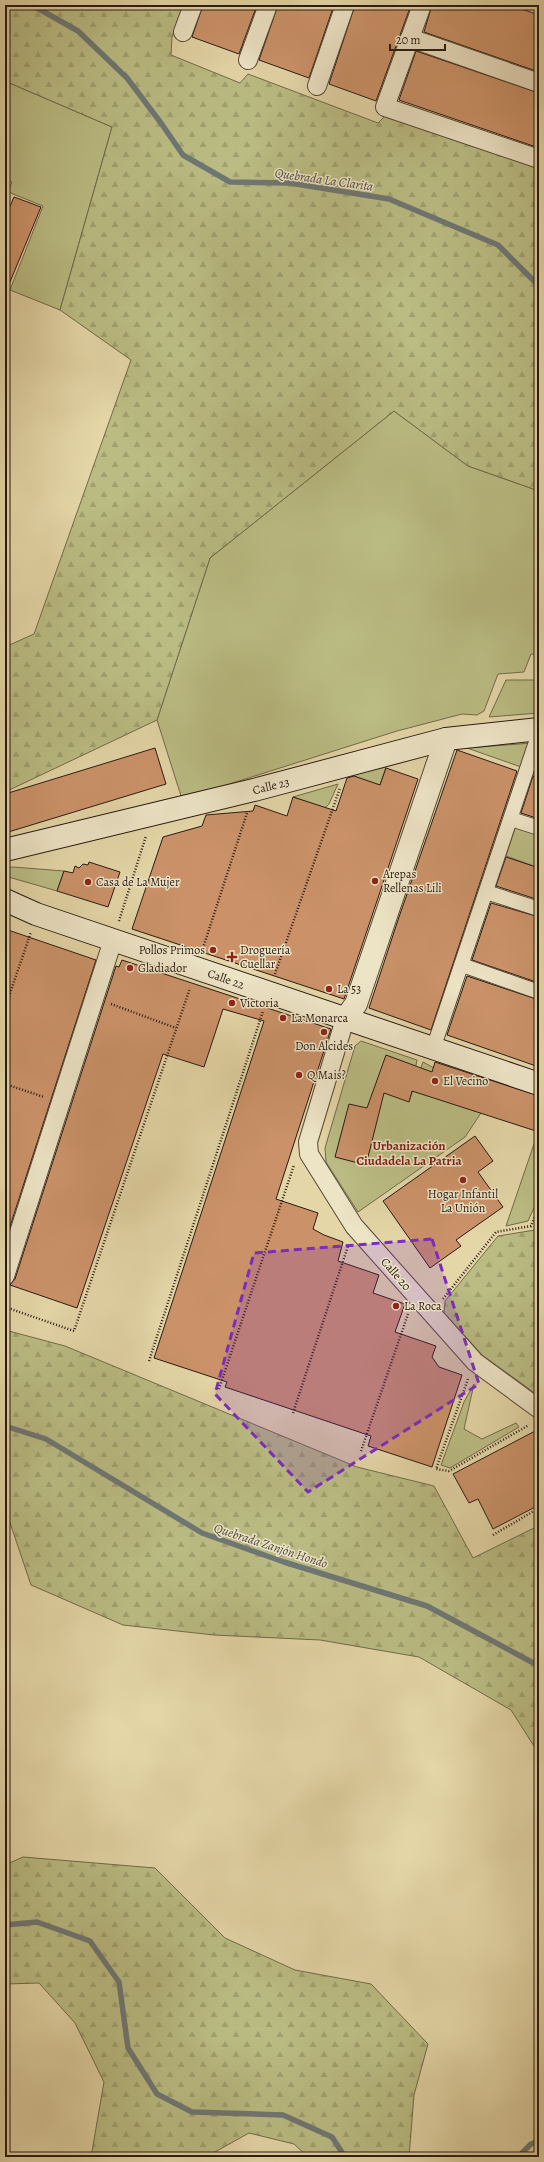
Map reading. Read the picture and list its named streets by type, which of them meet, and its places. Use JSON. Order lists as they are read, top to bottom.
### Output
{
  "streets": {
    "main road": ["Calle 23", "Calle 22"],
    "street": ["Calle 20"]
  },
  "districts": ["Urbanización Ciudadela La Patria"],
  "water": ["Quebrada La Clarita", "Quebrada Zanjón Hondo"],
  "places": {
    "other": [
      "Arepas Rellenas Lili",
      "Casa de La Mujer",
      "Pollos Primos",
      "Gladiador",
      "La 53",
      "Victoria",
      "La Monarca",
      "Don Alcides",
      "Q Mais?",
      "El Vecino",
      "Hogar Infantil La Unión",
      "La Roca"
    ],
    "health": ["Droguería Cuellar"]
  },
  "scale_bar": "20 m"
}
